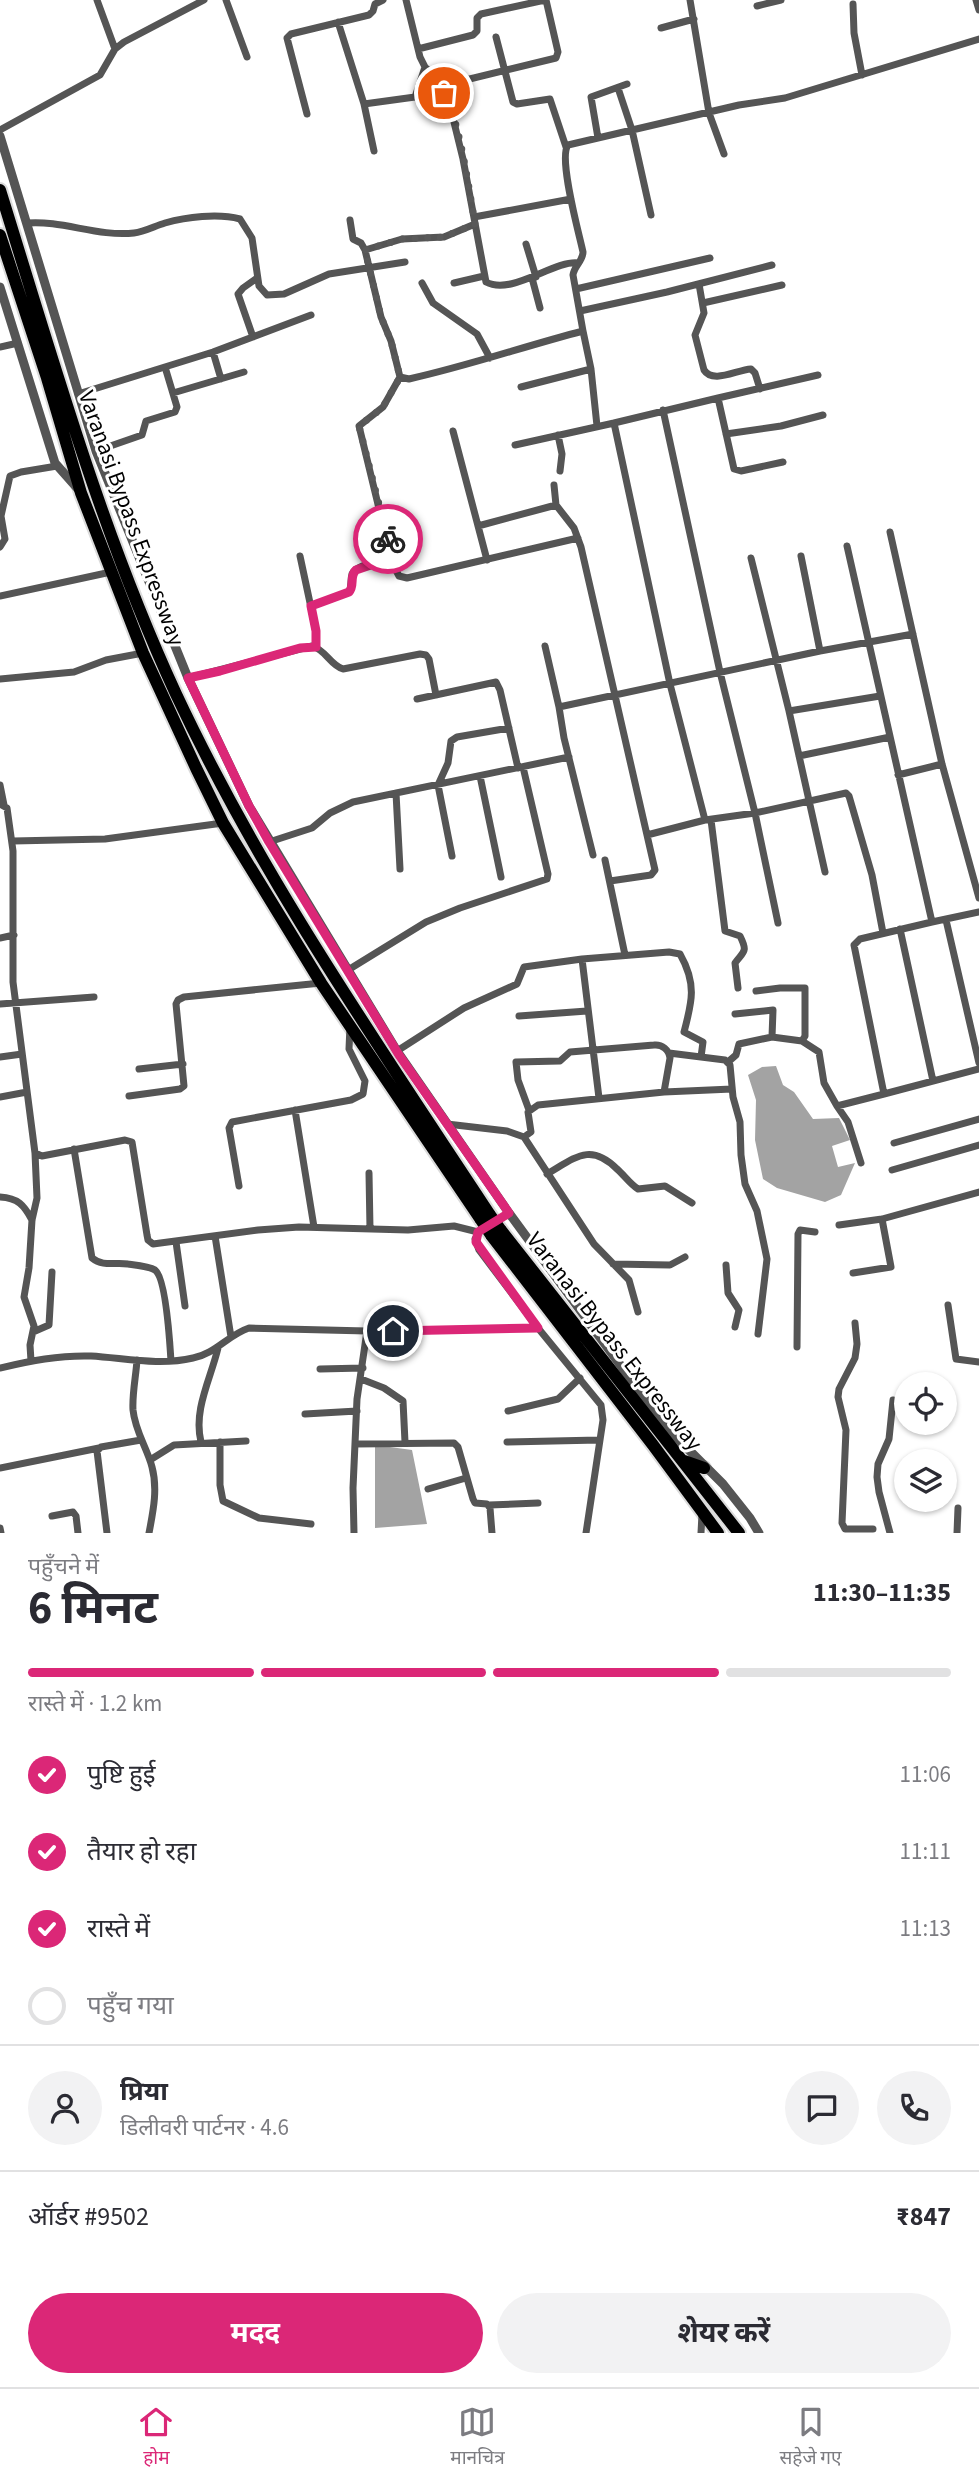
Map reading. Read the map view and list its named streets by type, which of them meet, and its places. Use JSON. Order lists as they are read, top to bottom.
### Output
{
  "streets": {
    "highway": ["Varanasi Bypass Expressway"]
  },
  "page": {
    "heading": ["6 मिनट", "पहुँचने में", "11:30–11:35"],
    "panel": [
      "प्रिया",
      "डिलीवरी पार्टनर · 4.6",
      "ऑर्डर #9502",
      "₹847"
    ],
    "bar": "रास्ते में · 1.2 km",
    "list": [
      ["पुष्टि हुई", "11:06"],
      ["तैयार हो रहा", "11:11"],
      ["रास्ते में", "11:13"],
      "पहुँच गया"
    ],
    "buttons": ["मदद", "शेयर करें"],
    "tabs": ["होम", "मानचित्र", "सहेजे गए"]
  }
}
